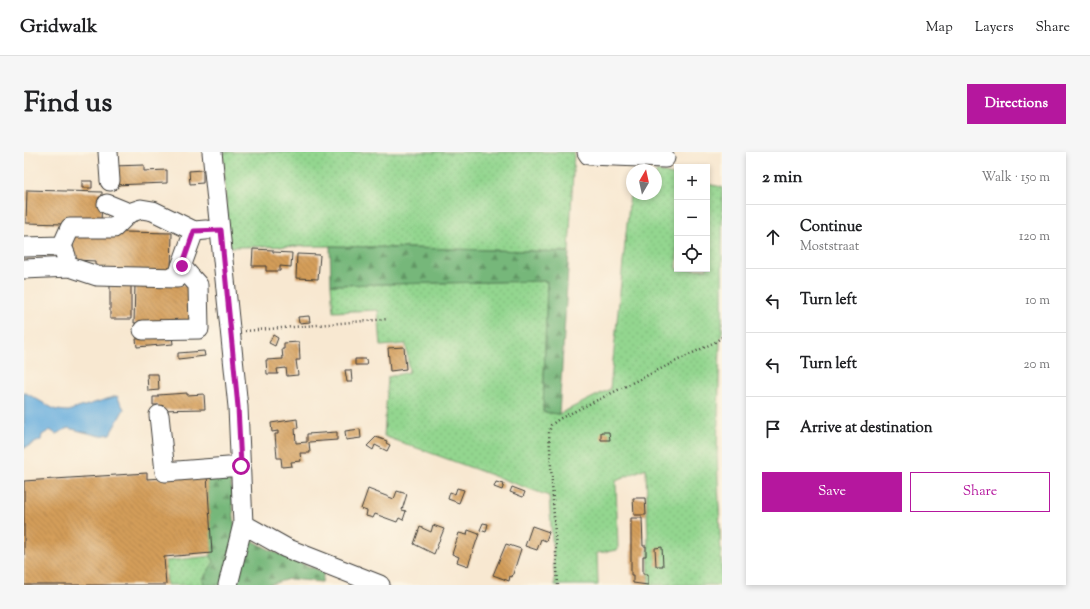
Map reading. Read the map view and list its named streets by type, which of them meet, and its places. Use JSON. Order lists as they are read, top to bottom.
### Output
{
  "north": "top",
  "page": {
    "header": "Gridwalk",
    "nav": ["Map", "Layers", "Share"],
    "title": "Find us",
    "buttons": [
      "Directions",
      ["Save", "Share"]
    ],
    "heading": ["2 min", "Walk · 150 m"],
    "map_buttons": ["+", "−"],
    "list": [
      ["Continue", "Moststraat", "120 m"],
      ["Turn left", "10 m"],
      ["Turn left", "20 m"],
      "Arrive at destination"
    ]
  }
}
